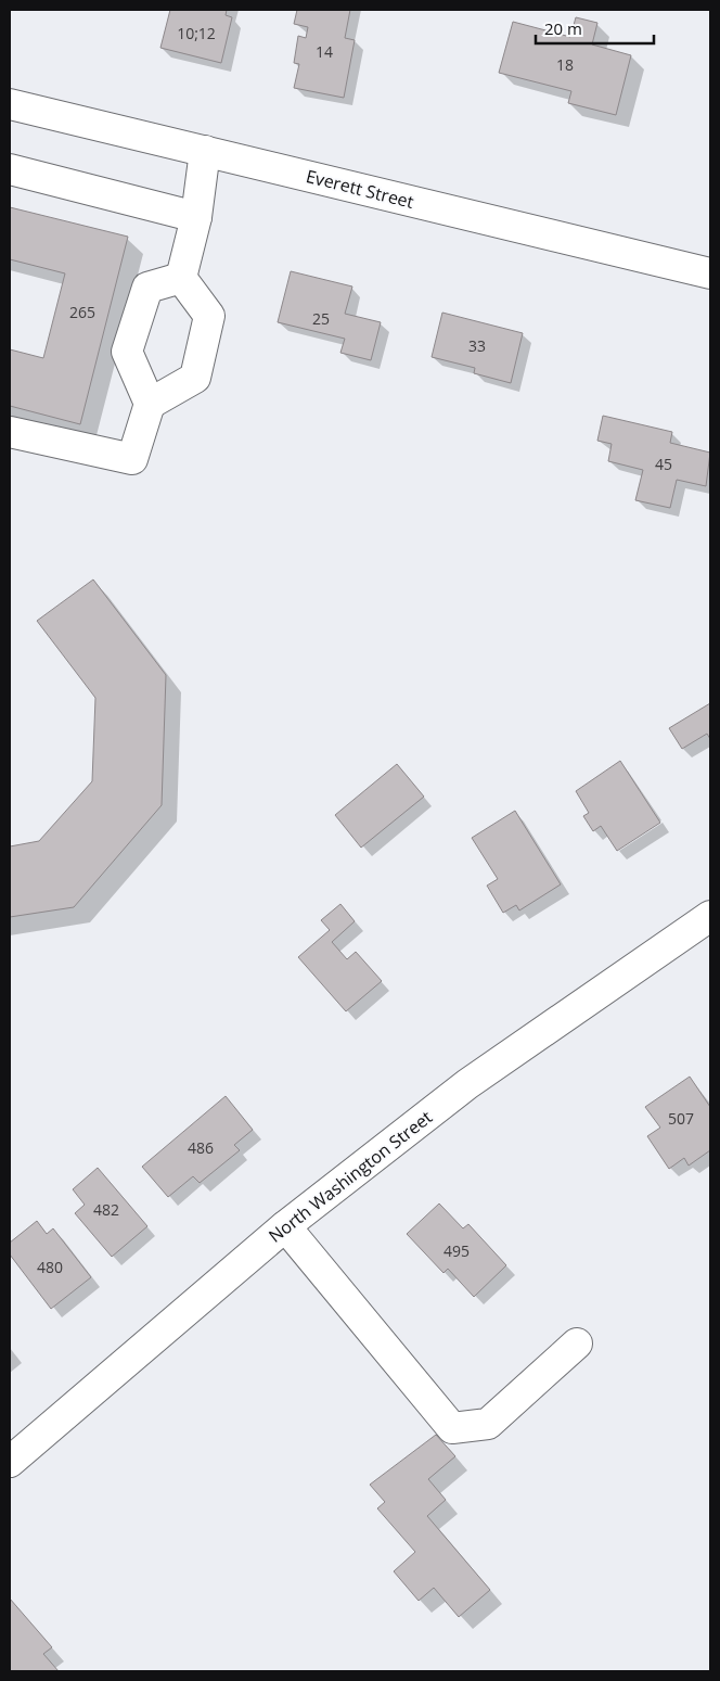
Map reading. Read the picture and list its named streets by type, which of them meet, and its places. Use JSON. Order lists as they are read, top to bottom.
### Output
{
  "streets": {
    "main road": ["Everett Street", "North Washington Street"]
  },
  "house_numbers": [
    "10;12",
    "14",
    "18",
    "265",
    "25",
    "33",
    "45",
    "507",
    "486",
    "482",
    "495",
    "480"
  ],
  "scale_bar": "20 m"
}
